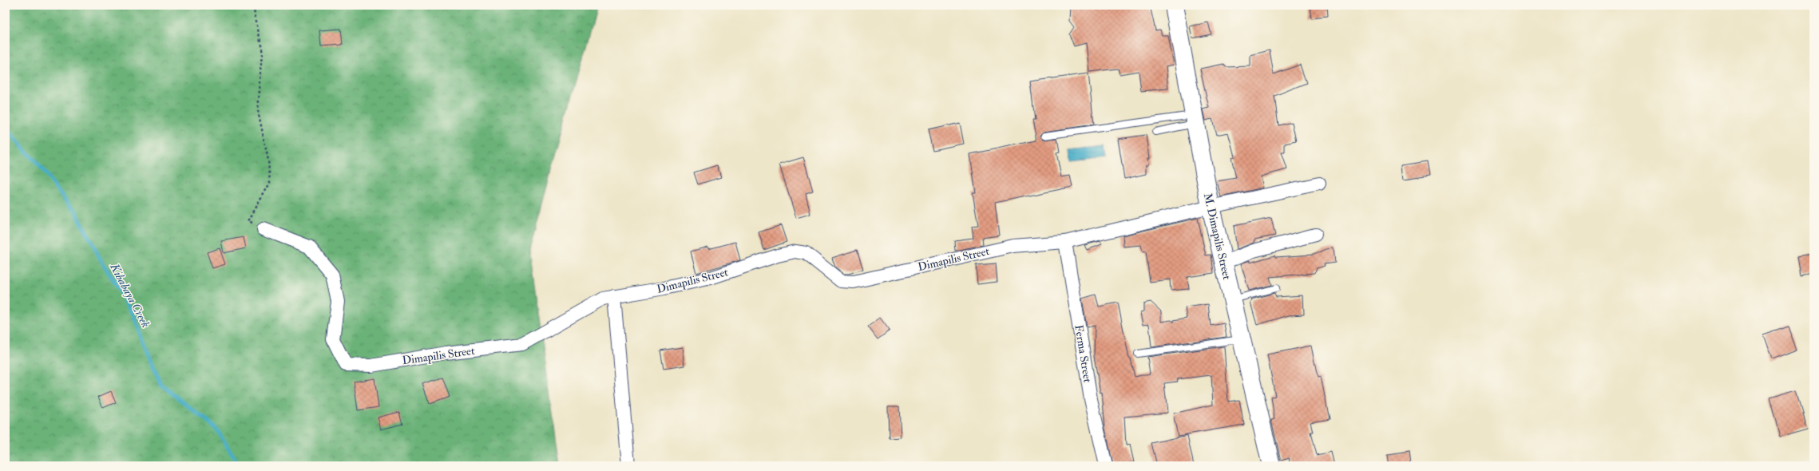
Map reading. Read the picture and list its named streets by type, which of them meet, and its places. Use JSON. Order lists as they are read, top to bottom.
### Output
{
  "streets": {
    "main road": ["M. Dimapilis Street"],
    "street": ["Dimapilis Street", "Ferma Street"]
  },
  "crossings": [
    ["M. Dimapilis Street", "Dimapilis Street"],
    ["Dimapilis Street", "Ferma Street"]
  ],
  "water": ["Kibabaya Creek"]
}
